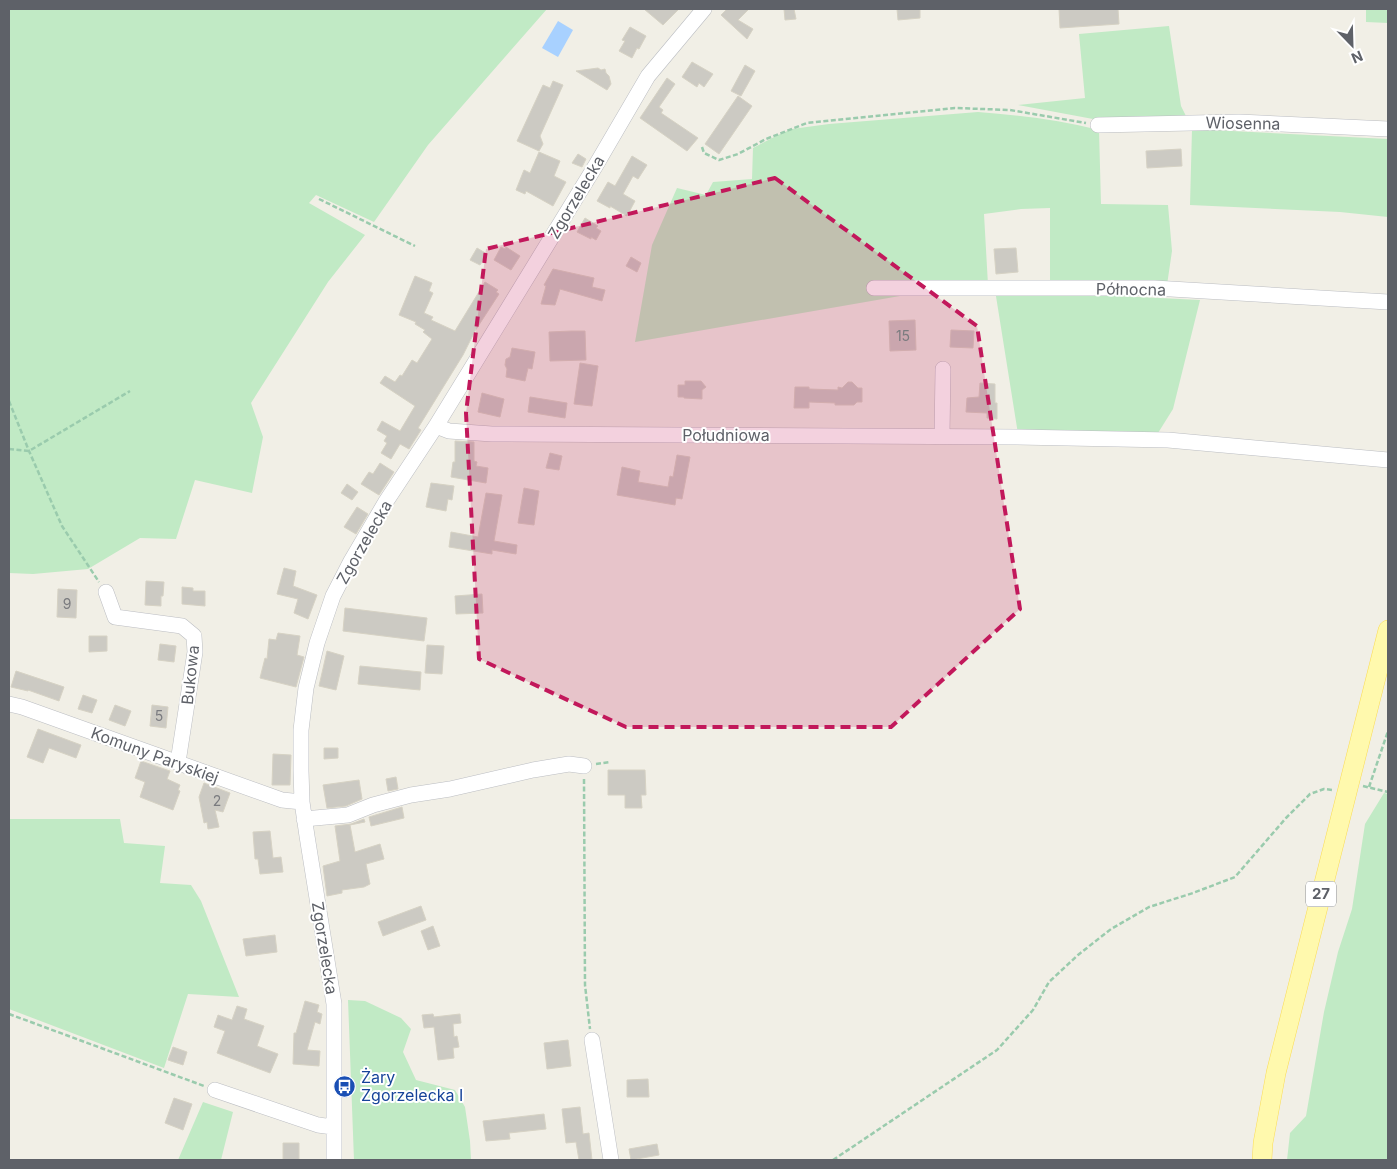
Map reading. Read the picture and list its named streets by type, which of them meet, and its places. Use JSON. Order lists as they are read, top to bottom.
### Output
{
  "streets": {
    "main road": ["27"],
    "street": [
      "Wiosenna",
      "Zgorzelecka",
      "Północna",
      "Południowa",
      "Bukowa",
      "Komuny Paryskiej"
    ]
  },
  "crossings": [
    ["Zgorzelecka", "Południowa"],
    ["Zgorzelecka", "Komuny Paryskiej"],
    ["Bukowa", "Komuny Paryskiej"]
  ],
  "places": {
    "bus stop": ["Żary Zgorzelecka I"]
  },
  "house_numbers": [
    "15",
    "9",
    "5",
    "2"
  ],
  "north": "bottom right"
}
